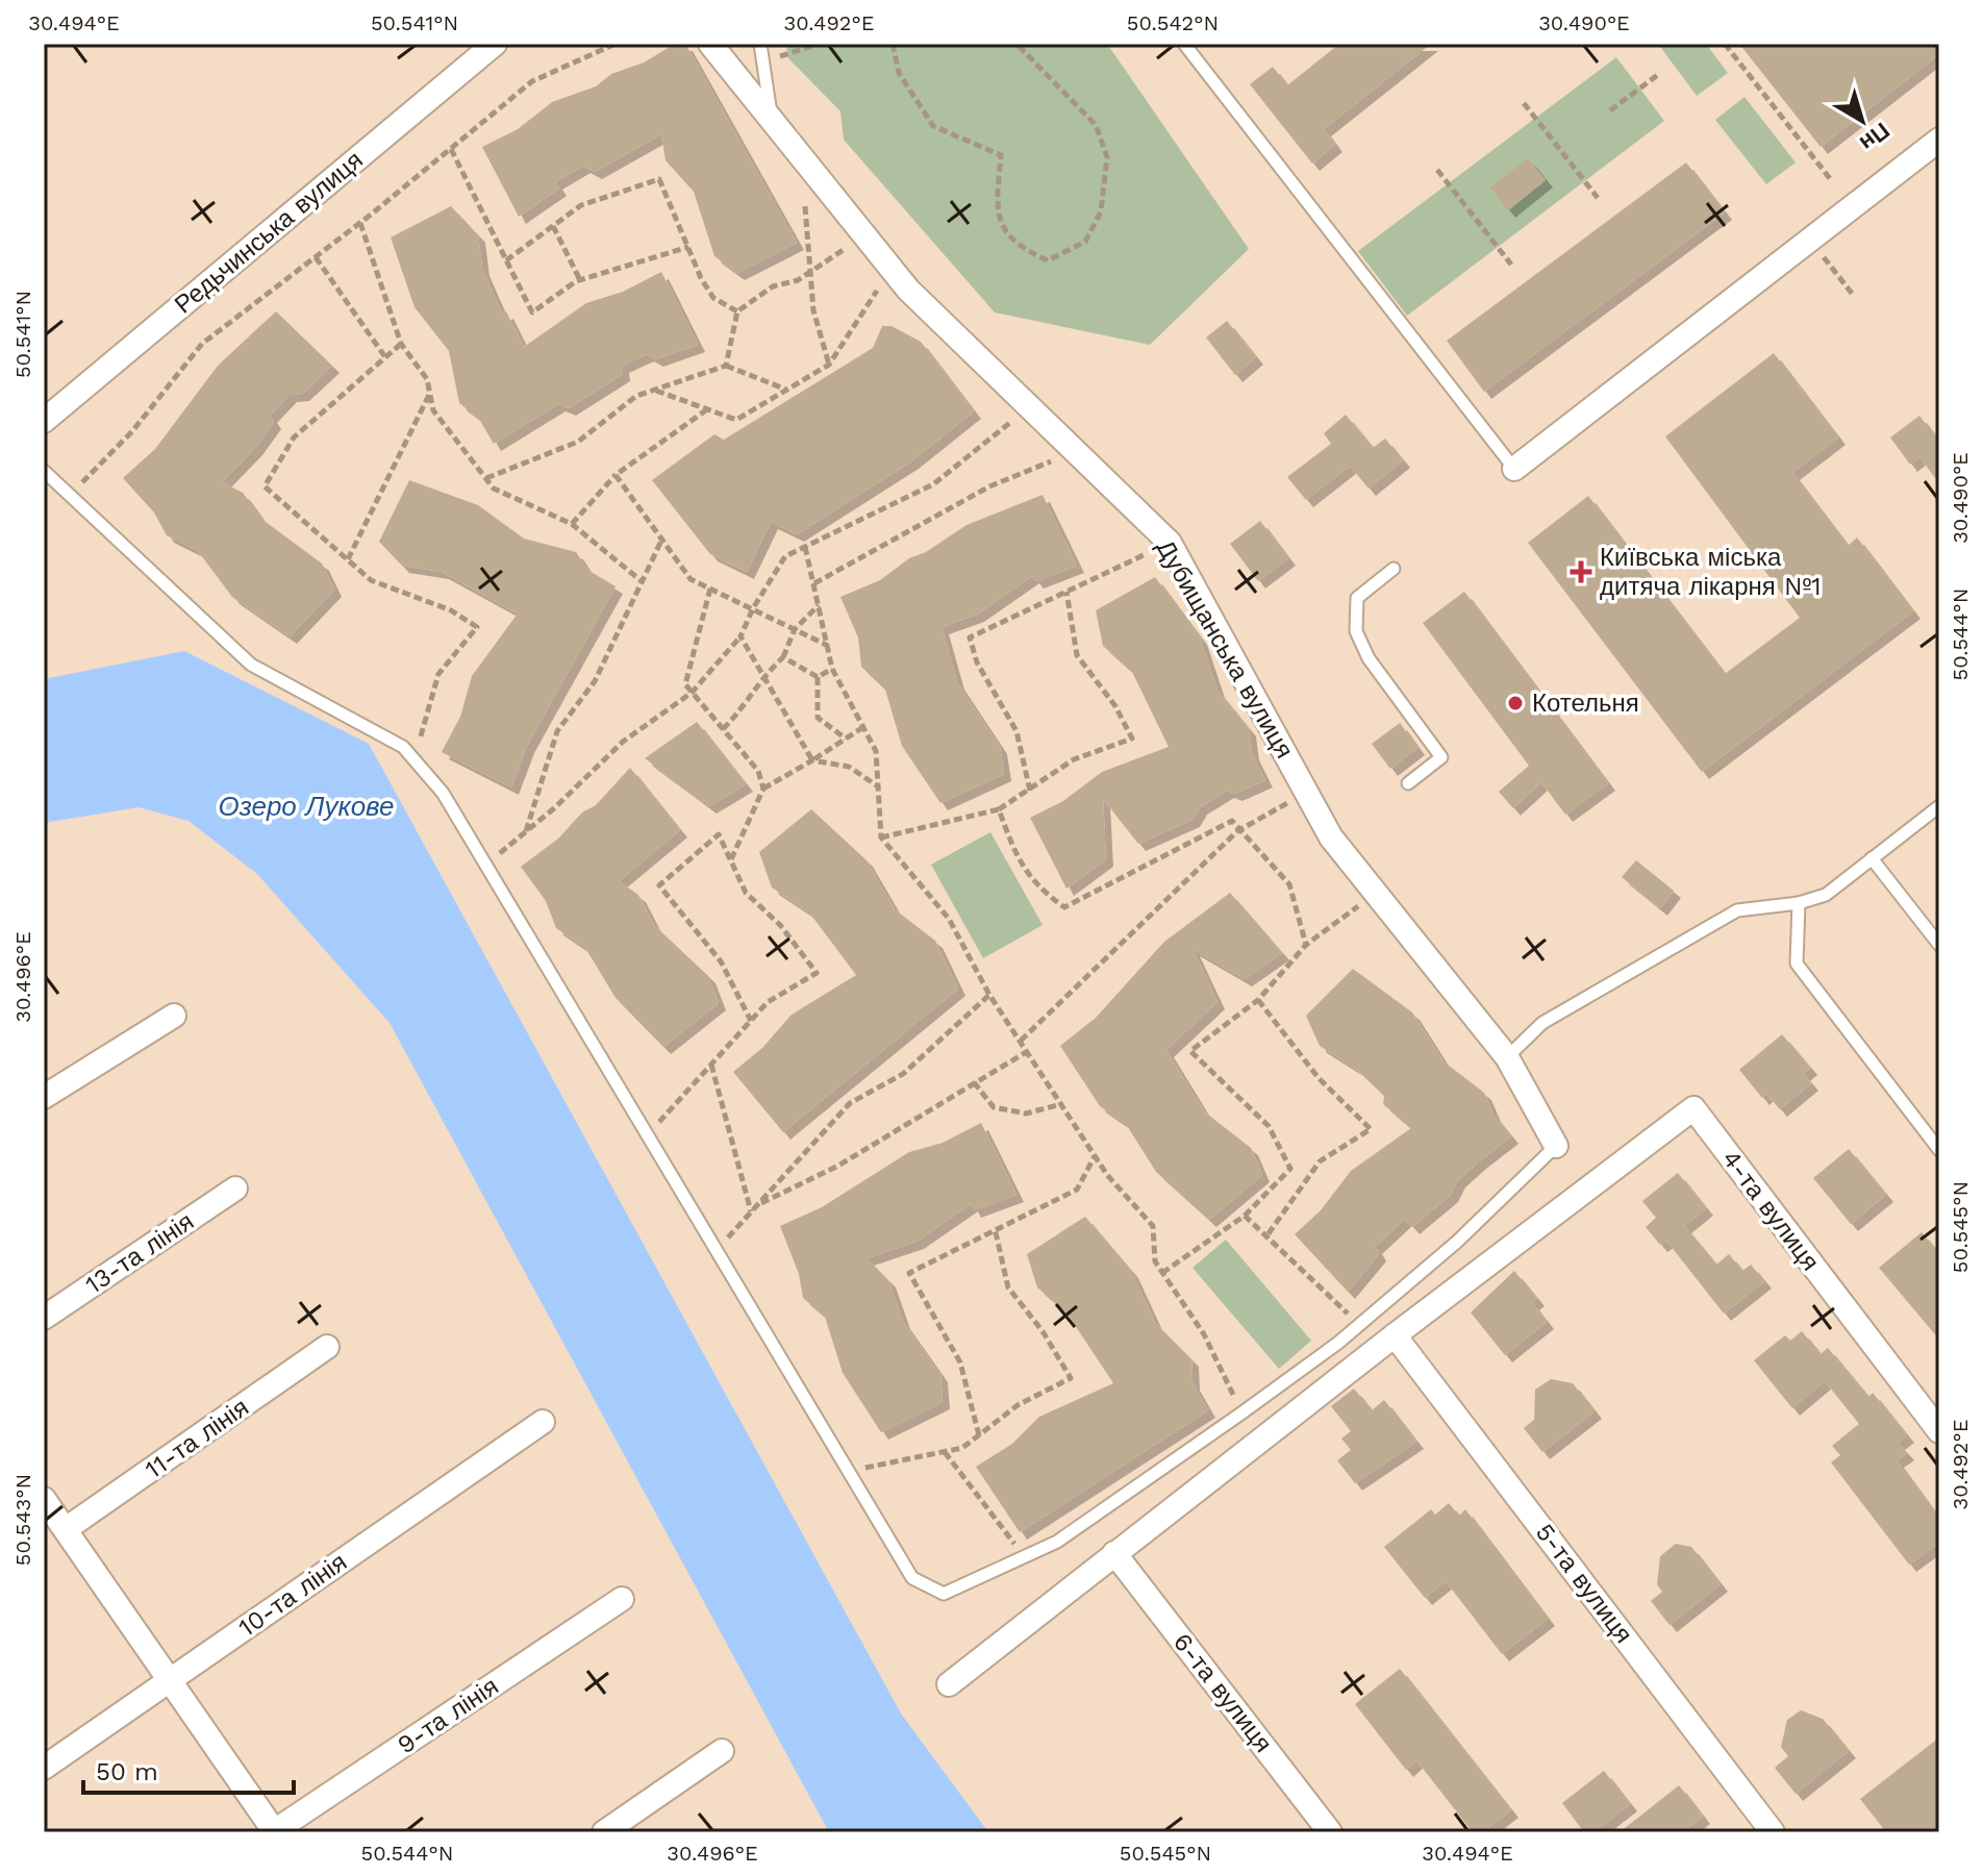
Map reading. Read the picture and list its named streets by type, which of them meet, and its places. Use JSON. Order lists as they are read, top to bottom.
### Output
{
  "streets": {
    "street": [
      "Редьчинська вулиця",
      "Дубищанська вулиця",
      "4-та вулиця",
      "13-та лінія",
      "11-та лінія",
      "5-та вулиця",
      "10-та лінія",
      "6-та вулиця",
      "9-та лінія"
    ]
  },
  "crossings": [
    ["4-та вулиця", "5-та вулиця"]
  ],
  "water": ["Озеро Лукове"],
  "places": {
    "health": ["Київська міська дитяча лікарня №1"],
    "other": ["Котельня"]
  },
  "scale_bar": "50 m",
  "north": "bottom right",
  "coordinates": [
    "30.494°E",
    "50.541°N",
    "30.492°E",
    "50.542°N",
    "30.490°E",
    "50.544°N",
    "30.496°E",
    "50.545°N",
    "50.543°N"
  ]
}
